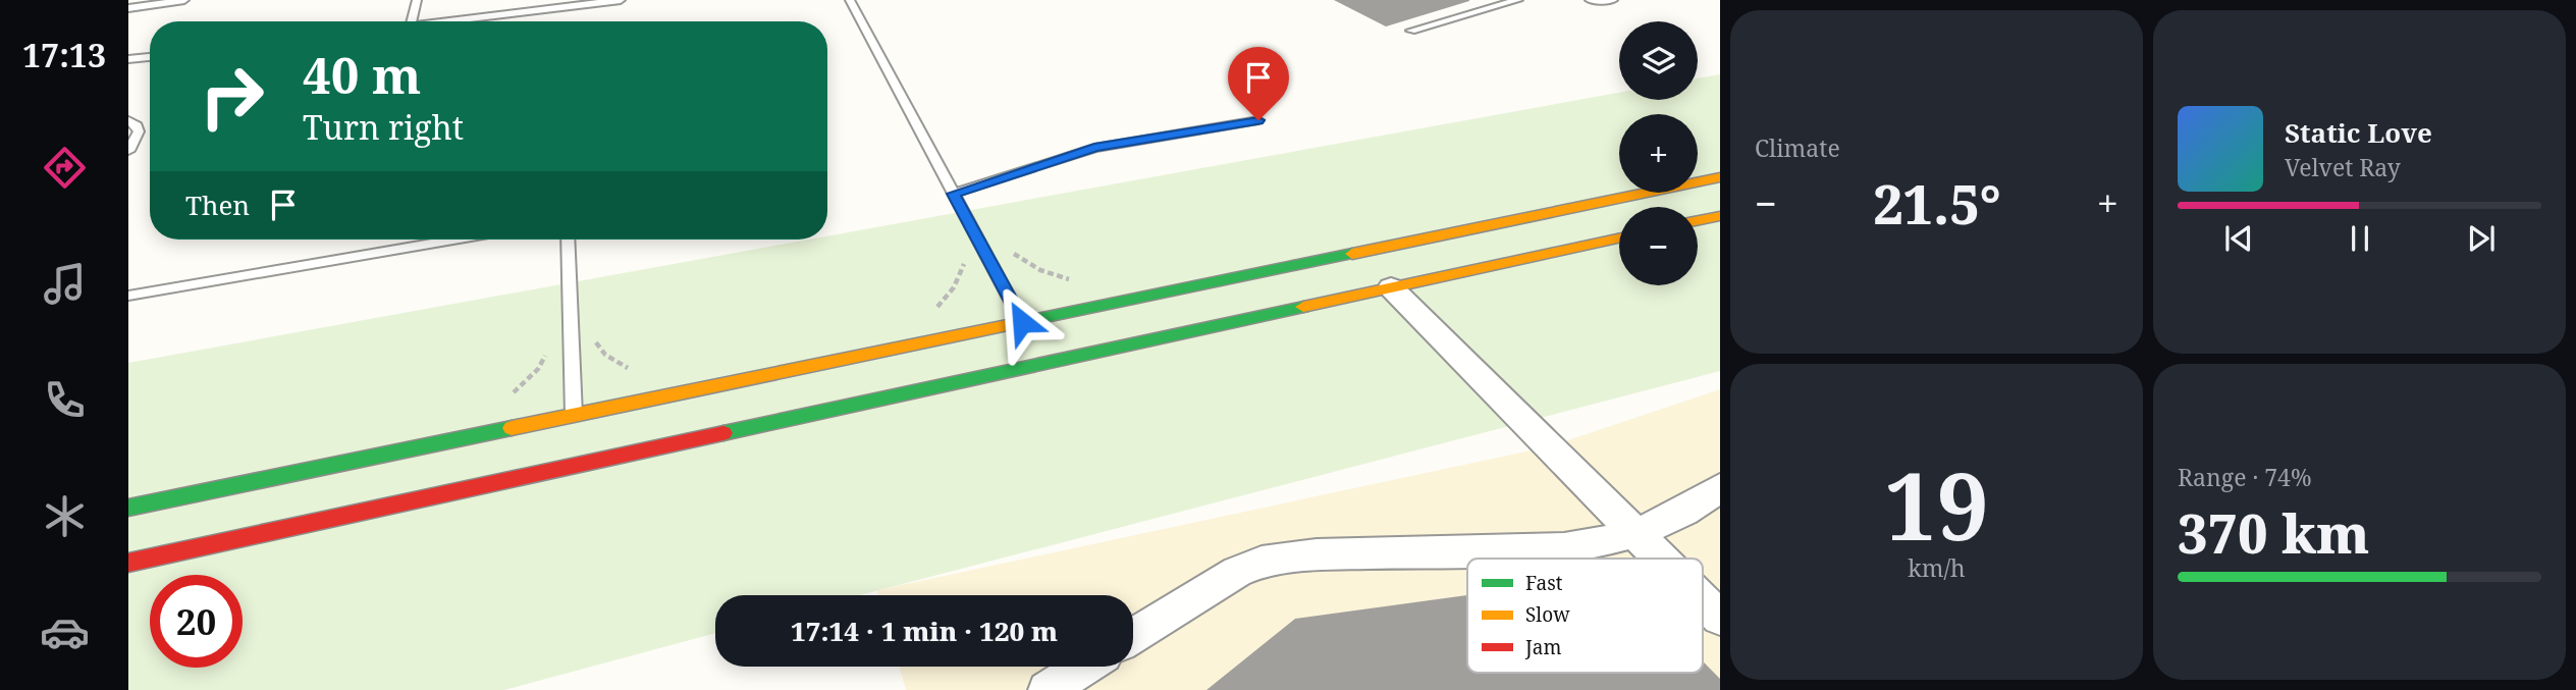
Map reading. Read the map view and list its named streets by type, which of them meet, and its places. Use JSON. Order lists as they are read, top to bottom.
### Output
{
  "legend": ["Fast", "Slow", "Jam"],
  "page": {
    "tabs": "17:13",
    "tile": [
      "Climate",
      ["19", "km/h"],
      ["Range · 74%", "370 km"]
    ],
    "map_buttons": ["+", "−"],
    "turn": ["40 m", "Turn right"],
    "song": ["Static Love", "Velvet Ray"],
    "then": "Then",
    "heat": ["−", "21.5°", "+"],
    "limit": "20",
    "trip": "17:14 · 1 min · 120 m"
  }
}
